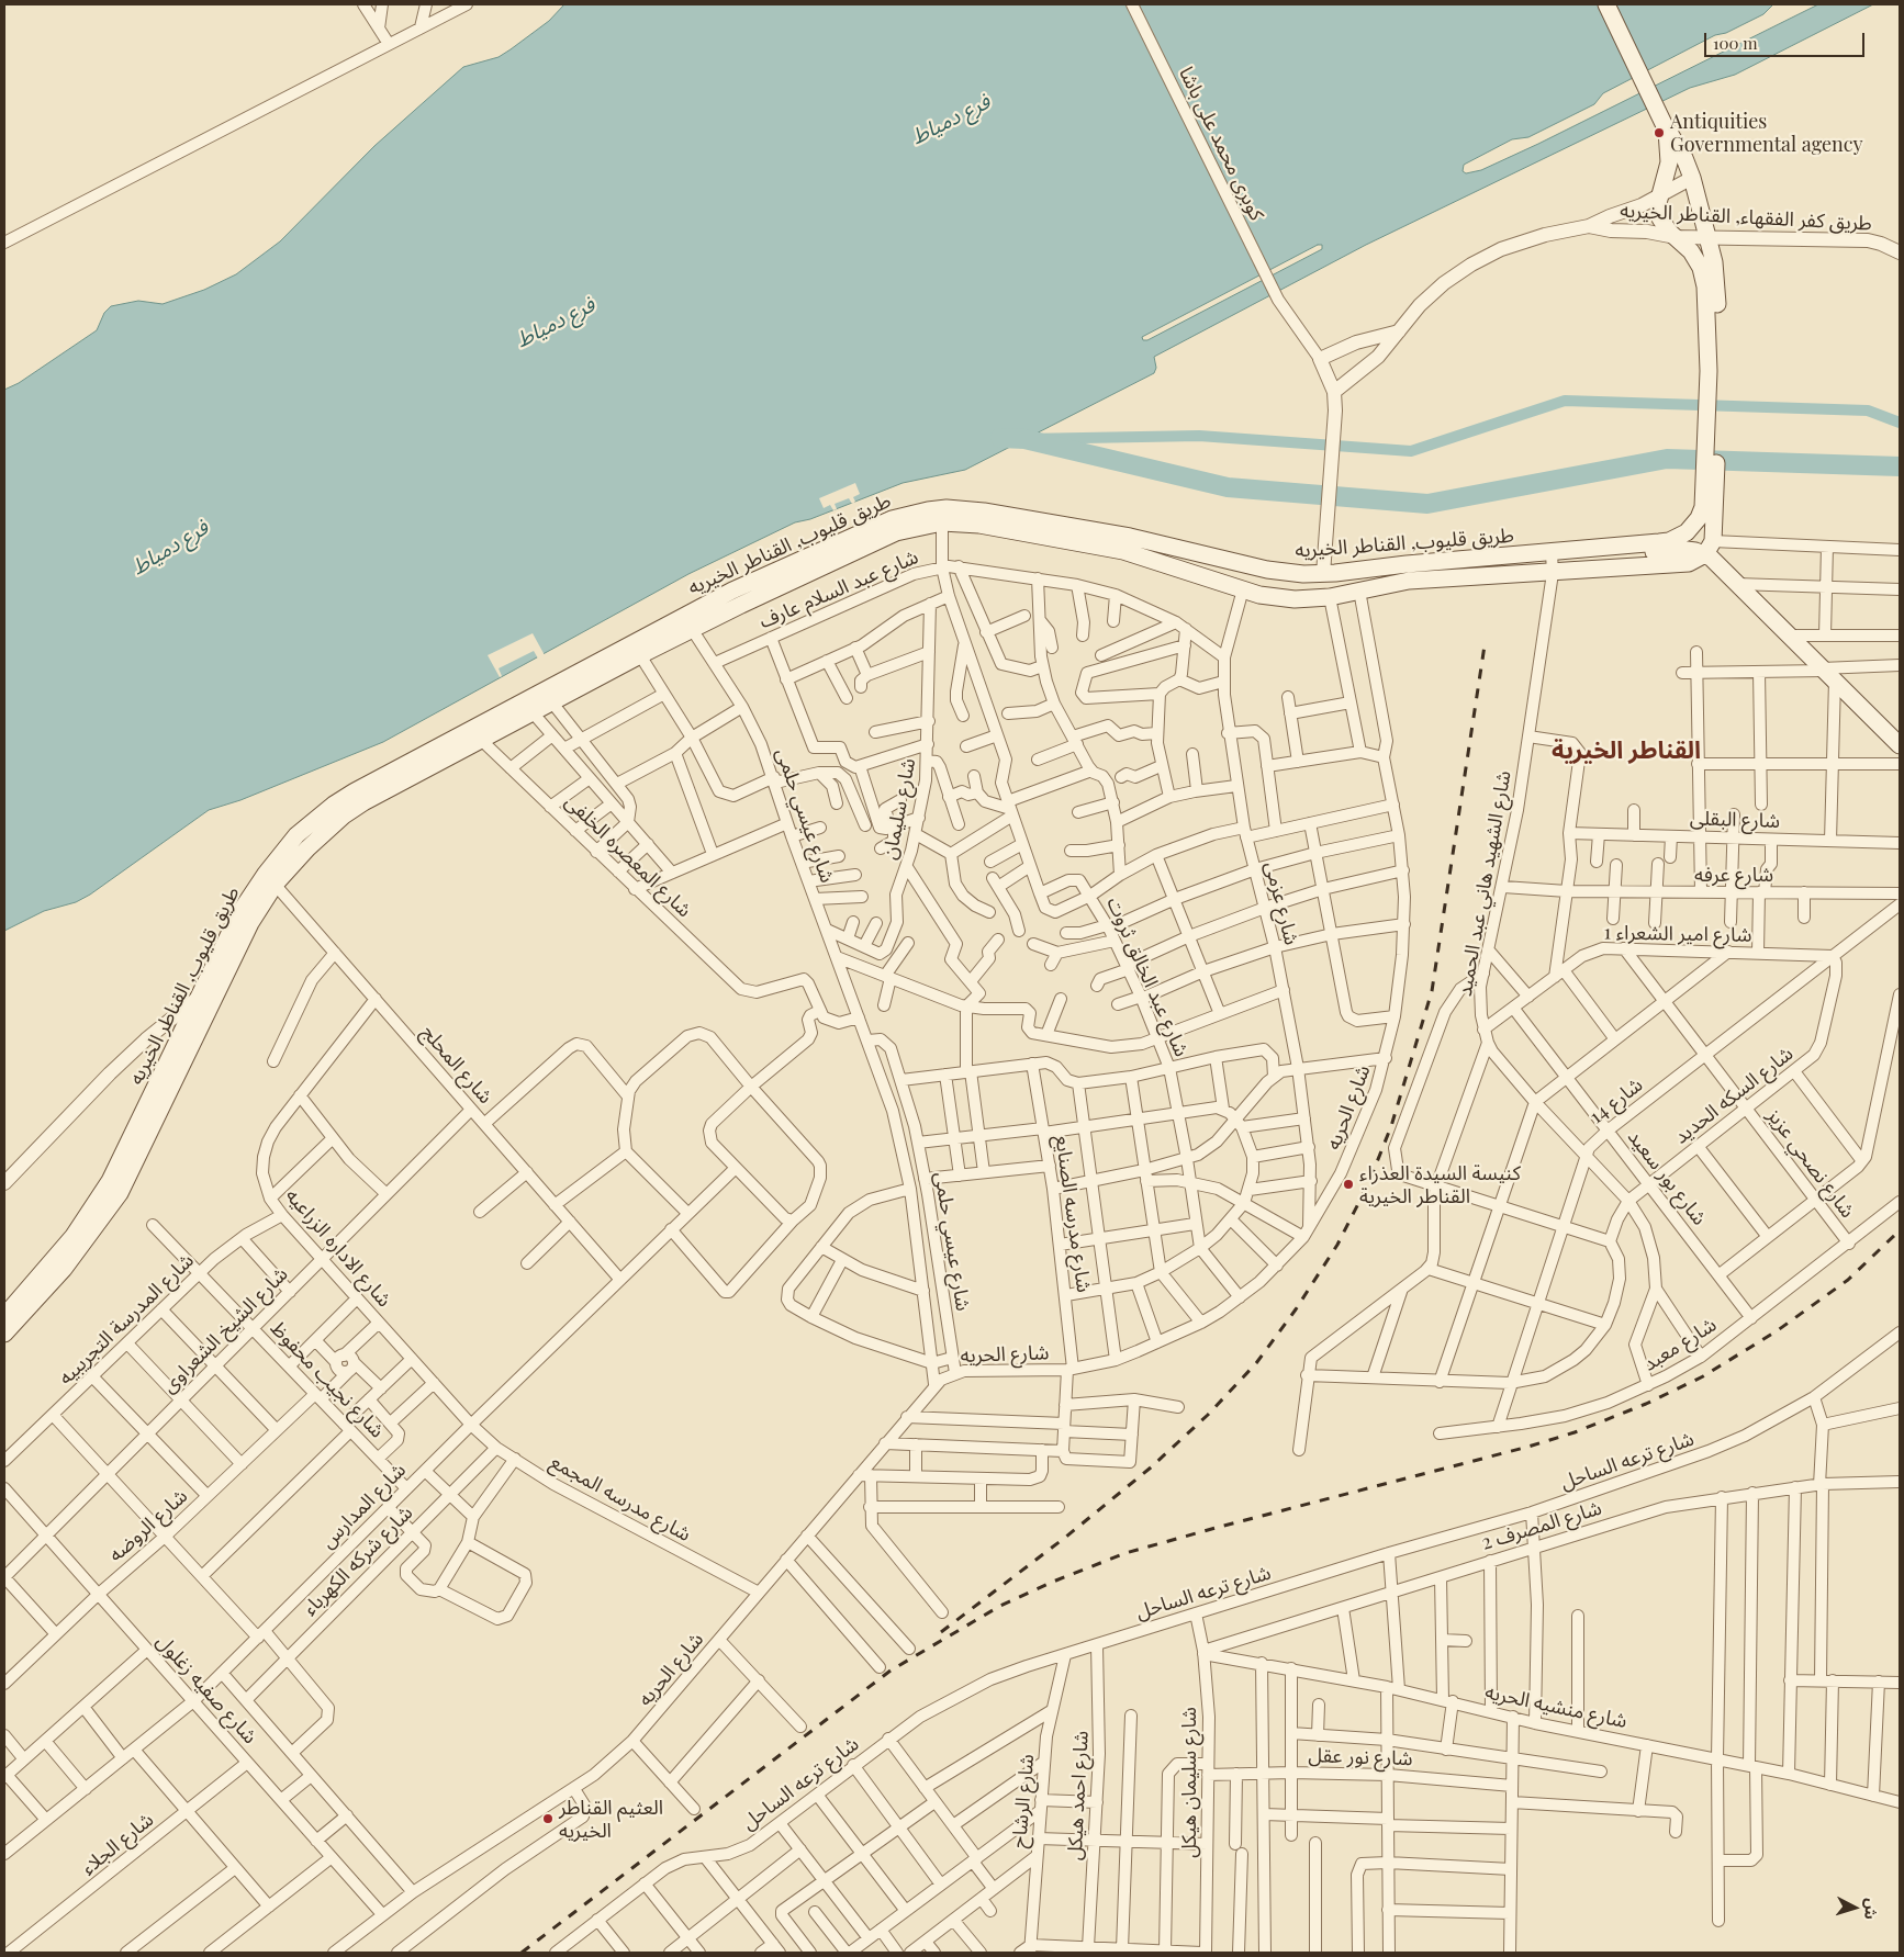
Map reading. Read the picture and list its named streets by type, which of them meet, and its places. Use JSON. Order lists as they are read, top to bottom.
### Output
{
  "streets": {
    "main road": ["طريق قليوب, القناطر الخيريه"],
    "street": [
      "كوبرى محمد على باشا",
      "طريق كفر الفقهاء, القناطر الخيريه",
      "شارع عبد السلام عارف",
      "شارع سليمان",
      "شارع عيسي حلمى",
      "شارع البقلى",
      "شارع المعصره الخلفى",
      "شارع عرفه",
      "شارع الشهيد هاني عبد الحميد",
      "شارع عزمى",
      "شارع امير الشعراء 1",
      "شارع عبد الخالق ثروت",
      "شارع المحلج",
      "شارع السكه الحديد",
      "شارع 14",
      "شارع الحريه",
      "شارع نصحي عزيز",
      "شارع بور سعيد",
      "شارع مدرسه الصنايع",
      "شارع الاداره الزراعيه",
      "شارع المدرسة التجريبيه",
      "شارع الشيخ الشعراوى",
      "شارع معبد",
      "شارع نجيب محفوظ",
      "شارع ترعه الساحل",
      "شارع مدرسه المجمع",
      "شارع المدارس",
      "شارع الروضه",
      "شارع المصرف 2",
      "شارع شركه الكهرباء",
      "شارع صفيه زغلول",
      "شارع منشيه الحريه",
      "شارع نور عقل",
      "شارع سليمان هيكل",
      "شارع احمد هيكل",
      "شارع الرشاح",
      "شارع الجلاء"
    ]
  },
  "crossings": [
    ["طريق كفر الفقهاء, القناطر الخيريه", "طريق قليوب, القناطر الخيريه"],
    ["طريق قليوب, القناطر الخيريه", "شارع عيسي حلمى"],
    ["طريق قليوب, القناطر الخيريه", "شارع المعصره الخلفى"],
    ["طريق قليوب, القناطر الخيريه", "شارع الشهيد هاني عبد الحميد"],
    ["طريق قليوب, القناطر الخيريه", "شارع عزمى"],
    ["طريق قليوب, القناطر الخيريه", "شارع المحلج"],
    ["طريق قليوب, القناطر الخيريه", "شارع الحريه"],
    ["شارع عبد السلام عارف", "شارع عيسي حلمى"],
    ["شارع عبد السلام عارف", "شارع عزمى"],
    ["شارع سليمان", "شارع عيسي حلمى"],
    ["شارع عيسي حلمى", "شارع الحريه"],
    ["شارع عرفه", "شارع الشهيد هاني عبد الحميد"],
    ["شارع الشهيد هاني عبد الحميد", "شارع امير الشعراء 1"],
    ["شارع الشهيد هاني عبد الحميد", "شارع السكه الحديد"],
    ["شارع الشهيد هاني عبد الحميد", "شارع 14"],
    ["شارع عزمى", "شارع الحريه"],
    ["شارع امير الشعراء 1", "شارع السكه الحديد"],
    ["شارع امير الشعراء 1", "شارع 14"],
    ["شارع امير الشعراء 1", "شارع نصحي عزيز"],
    ["شارع امير الشعراء 1", "شارع بور سعيد"],
    ["شارع المحلج", "شارع الاداره الزراعيه"],
    ["شارع المحلج", "شارع الشيخ الشعراوى"],
    ["شارع المحلج", "شارع المدارس"],
    ["شارع السكه الحديد", "شارع 14"],
    ["شارع السكه الحديد", "شارع نصحي عزيز"],
    ["شارع السكه الحديد", "شارع بور سعيد"],
    ["شارع 14", "شارع نصحي عزيز"],
    ["شارع 14", "شارع بور سعيد"],
    ["شارع 14", "شارع معبد"],
    ["شارع الحريه", "شارع مدرسه الصنايع"],
    ["شارع الحريه", "شارع مدرسه المجمع"],
    ["شارع الحريه", "شارع صفيه زغلول"],
    ["شارع نصحي عزيز", "شارع معبد"],
    ["شارع بور سعيد", "شارع معبد"],
    ["شارع الاداره الزراعيه", "شارع المدرسة التجريبيه"],
    ["شارع الاداره الزراعيه", "شارع الشيخ الشعراوى"],
    ["شارع الاداره الزراعيه", "شارع مدرسه المجمع"],
    ["شارع الاداره الزراعيه", "شارع المدارس"],
    ["شارع المدرسة التجريبيه", "شارع نجيب محفوظ"],
    ["شارع الشيخ الشعراوى", "شارع نجيب محفوظ"],
    ["شارع الشيخ الشعراوى", "شارع صفيه زغلول"],
    ["شارع نجيب محفوظ", "شارع المدارس"],
    ["شارع نجيب محفوظ", "شارع الروضه"],
    ["شارع ترعه الساحل", "شارع سليمان هيكل"],
    ["شارع ترعه الساحل", "شارع احمد هيكل"],
    ["شارع ترعه الساحل", "شارع الرشاح"],
    ["شارع مدرسه المجمع", "شارع المدارس"],
    ["شارع مدرسه المجمع", "شارع شركه الكهرباء"],
    ["شارع المدارس", "شارع صفيه زغلول"],
    ["شارع الروضه", "شارع صفيه زغلول"],
    ["شارع المصرف 2", "شارع منشيه الحريه"],
    ["شارع المصرف 2", "شارع سليمان هيكل"],
    ["شارع صفيه زغلول", "شارع الجلاء"],
    ["شارع منشيه الحريه", "شارع سليمان هيكل"],
    ["شارع نور عقل", "شارع سليمان هيكل"]
  ],
  "districts": ["القناطر الخيرية"],
  "water": ["فرع دمياط"],
  "places": ["Antiquities Governmental agency", "كنيسة السيدة العذراء القناطر الخيرية", "العثيم القناطر الخيريه"],
  "scale_bar": "100 m",
  "north": "right"
}
